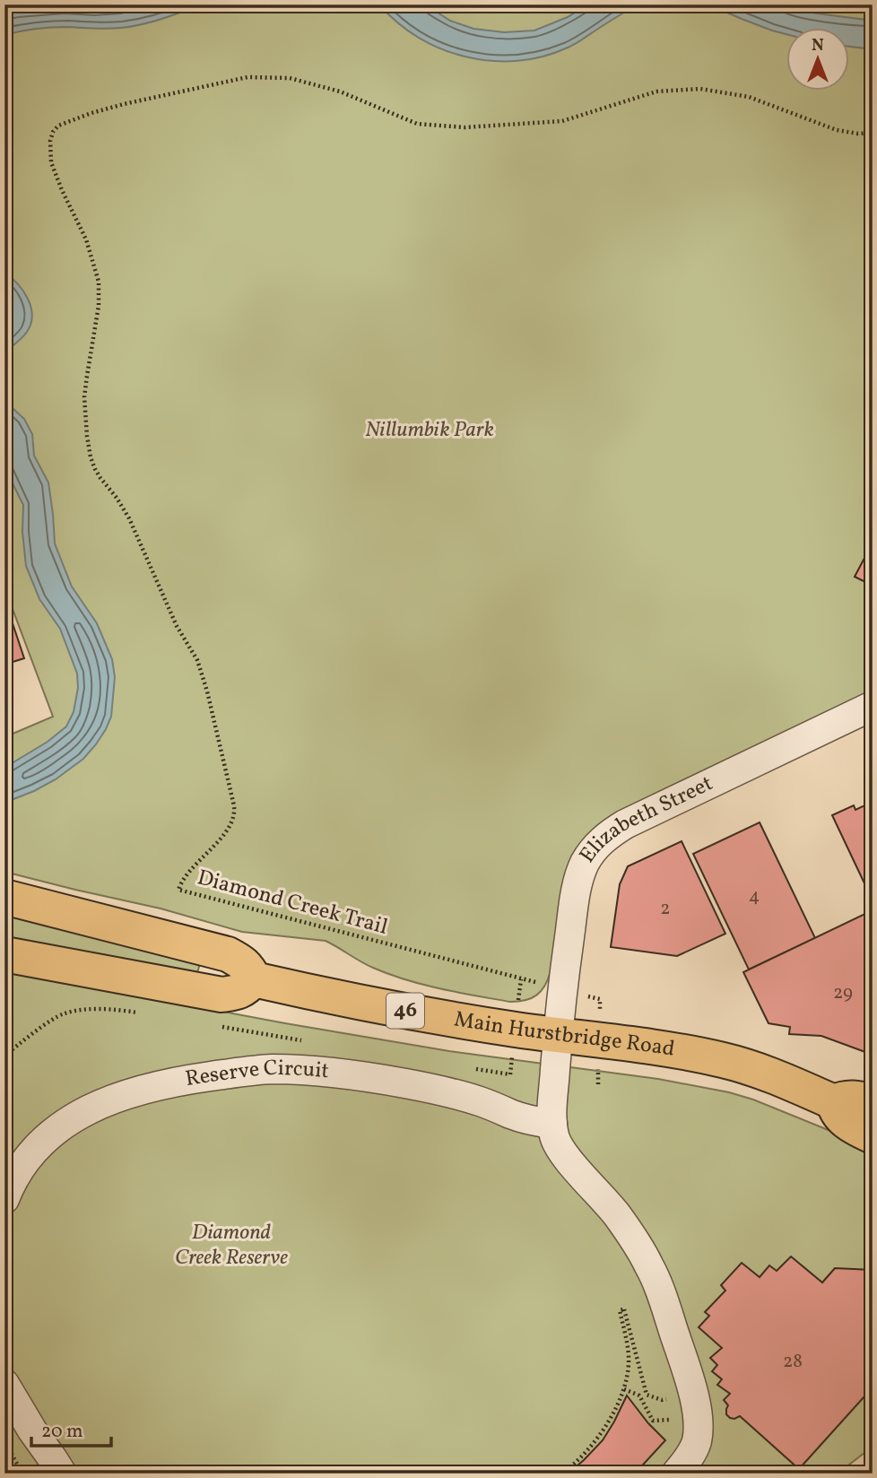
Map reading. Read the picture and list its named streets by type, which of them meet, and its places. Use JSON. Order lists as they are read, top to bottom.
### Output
{
  "streets": {
    "main road": ["46", "Main Hurstbridge Road"],
    "street": ["Elizabeth Street", "Reserve Circuit"],
    "path": ["Diamond Creek Trail"]
  },
  "crossings": [
    ["Elizabeth Street", "Main Hurstbridge Road"]
  ],
  "parks": ["Nillumbik Park", "Diamond Creek Reserve"],
  "house_numbers": [
    "4",
    "2",
    "29",
    "28"
  ],
  "scale_bar": "20 m",
  "north": "top"
}
